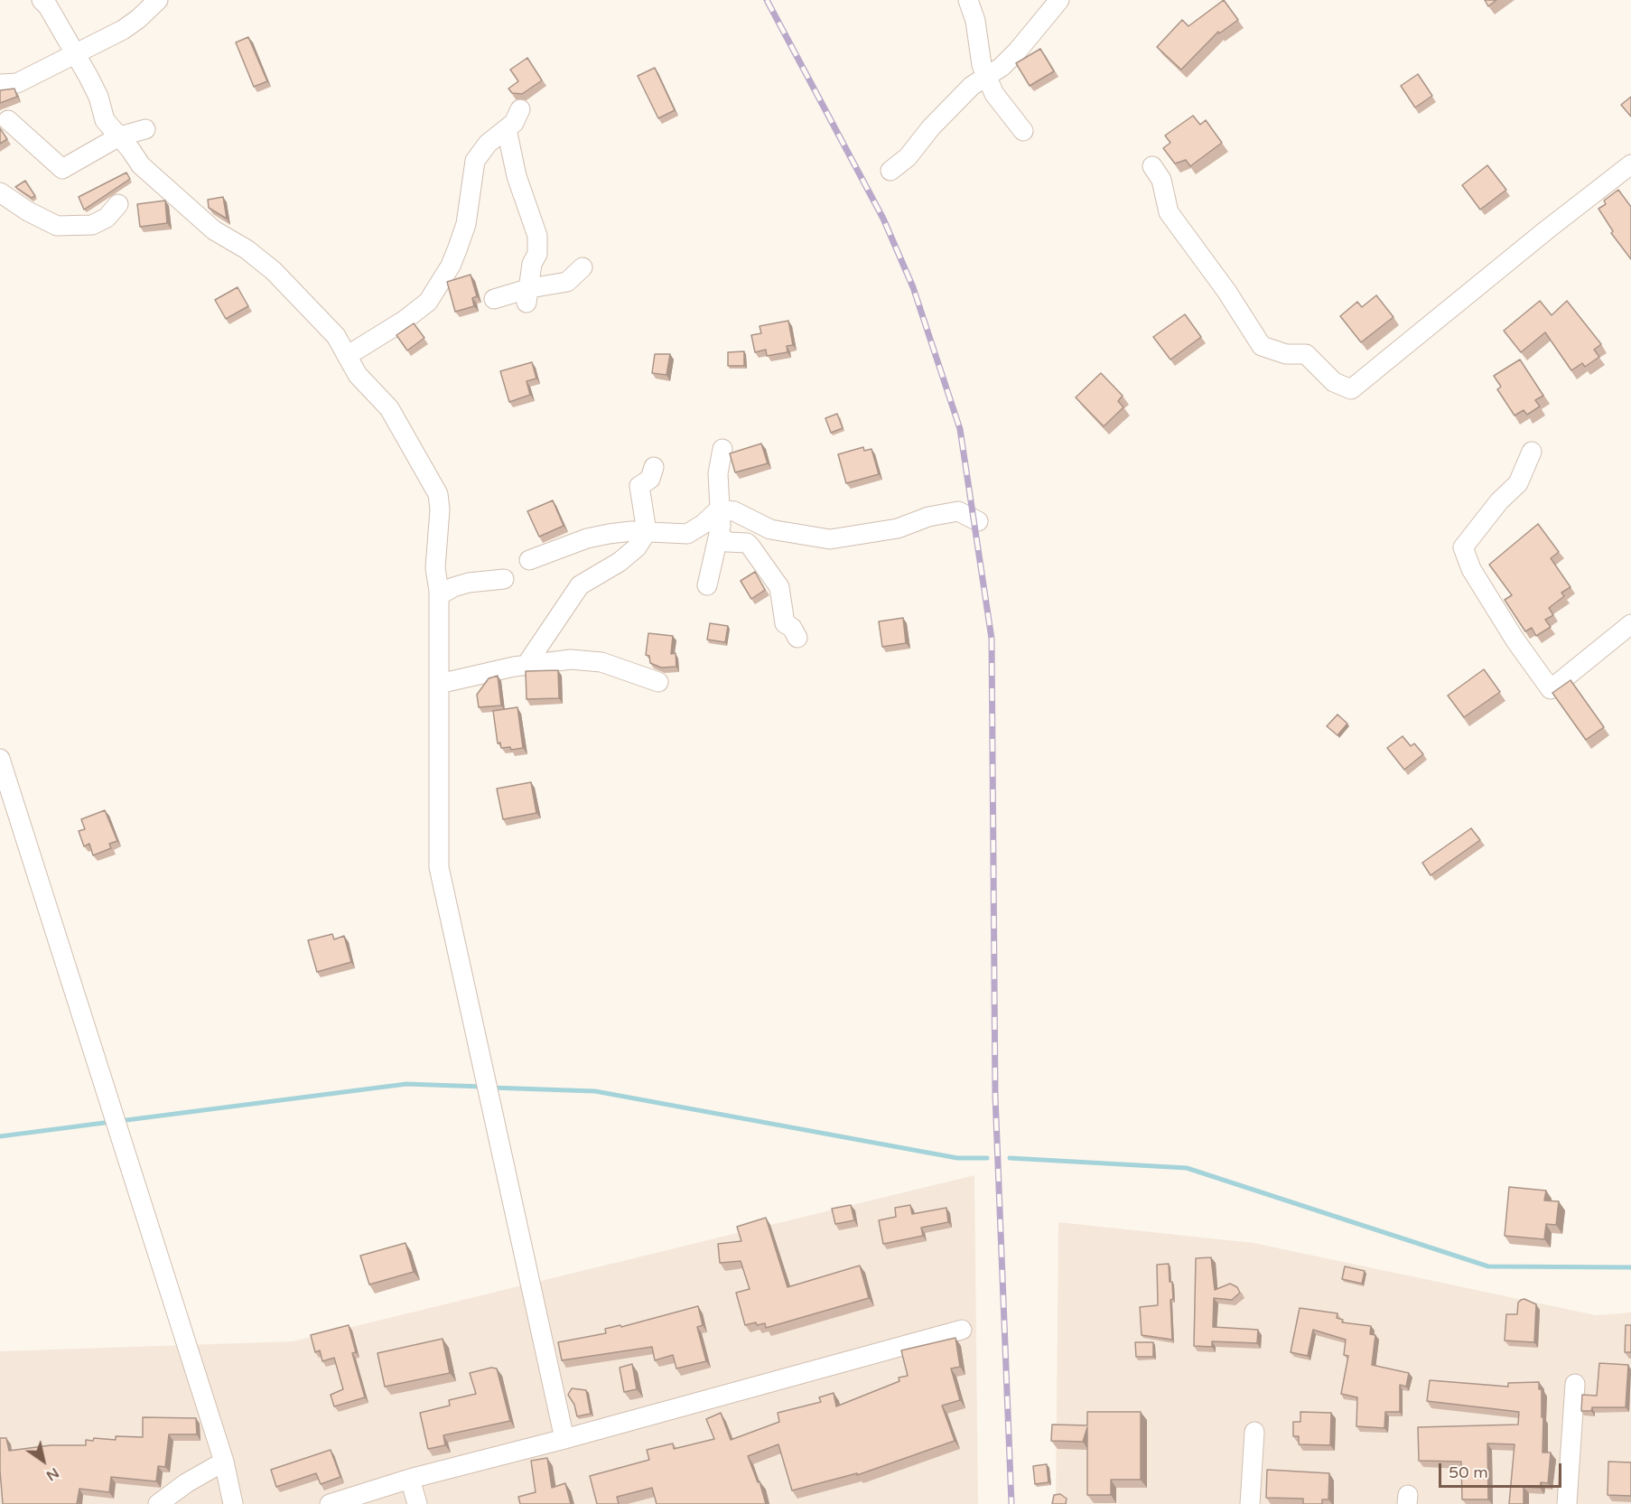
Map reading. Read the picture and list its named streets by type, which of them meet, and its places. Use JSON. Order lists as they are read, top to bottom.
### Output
{
  "scale_bar": "50 m",
  "north": "bottom right"
}
